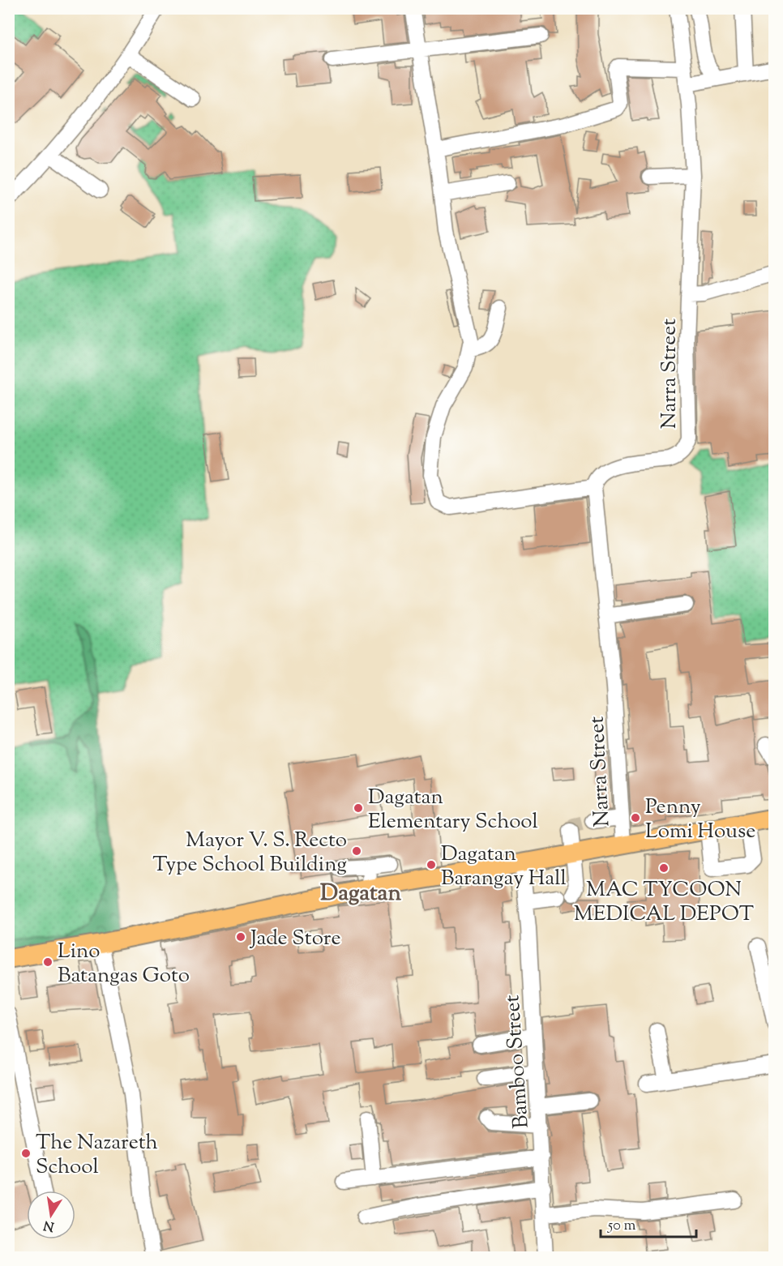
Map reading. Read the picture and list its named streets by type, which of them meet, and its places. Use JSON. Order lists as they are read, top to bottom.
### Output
{
  "streets": {
    "street": ["Narra Street", "Bamboo Street"]
  },
  "districts": ["Dagatan"],
  "places": [
    "Dagatan Elementary School",
    "Penny Lomi House",
    "Mayor V. S. Recto Type School Building",
    "Dagatan Barangay Hall",
    "MAC TYCOON MEDICAL DEPOT",
    "Jade Store",
    "Lino Batangas Goto",
    "The Nazareth School"
  ],
  "scale_bar": "50 m",
  "north": "bottom"
}
